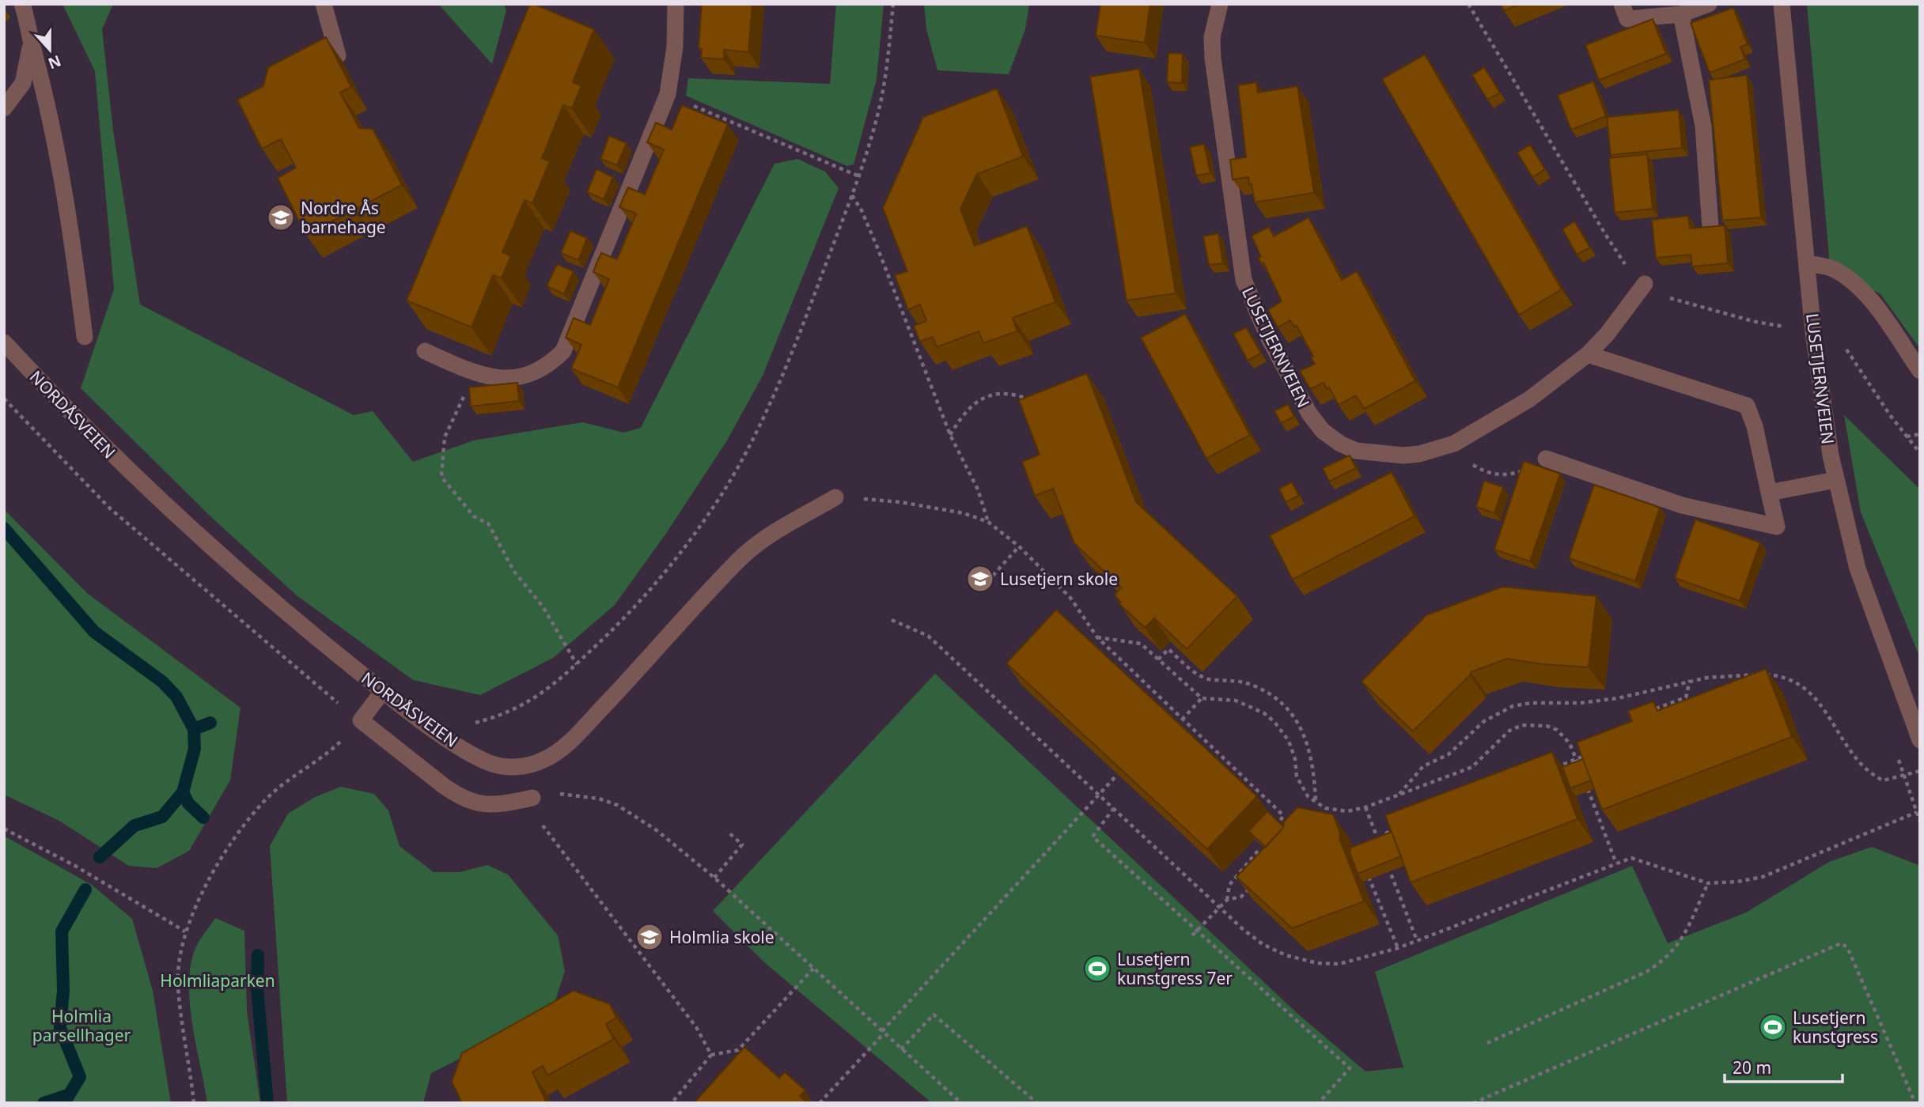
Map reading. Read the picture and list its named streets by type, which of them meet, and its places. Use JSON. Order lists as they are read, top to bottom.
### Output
{
  "streets": {
    "street": ["LUSETJERNVEIEN", "NORDÅSVEIEN"]
  },
  "parks": ["Holmliaparken", "Holmlia parsellhager"],
  "places": {
    "school or university": ["Nordre Ås barnehage", "Lusetjern skole", "Holmlia skole"],
    "sports": ["Lusetjern kunstgress 7er", "Lusetjern kunstgress"]
  },
  "scale_bar": "20 m",
  "north": "bottom"
}
